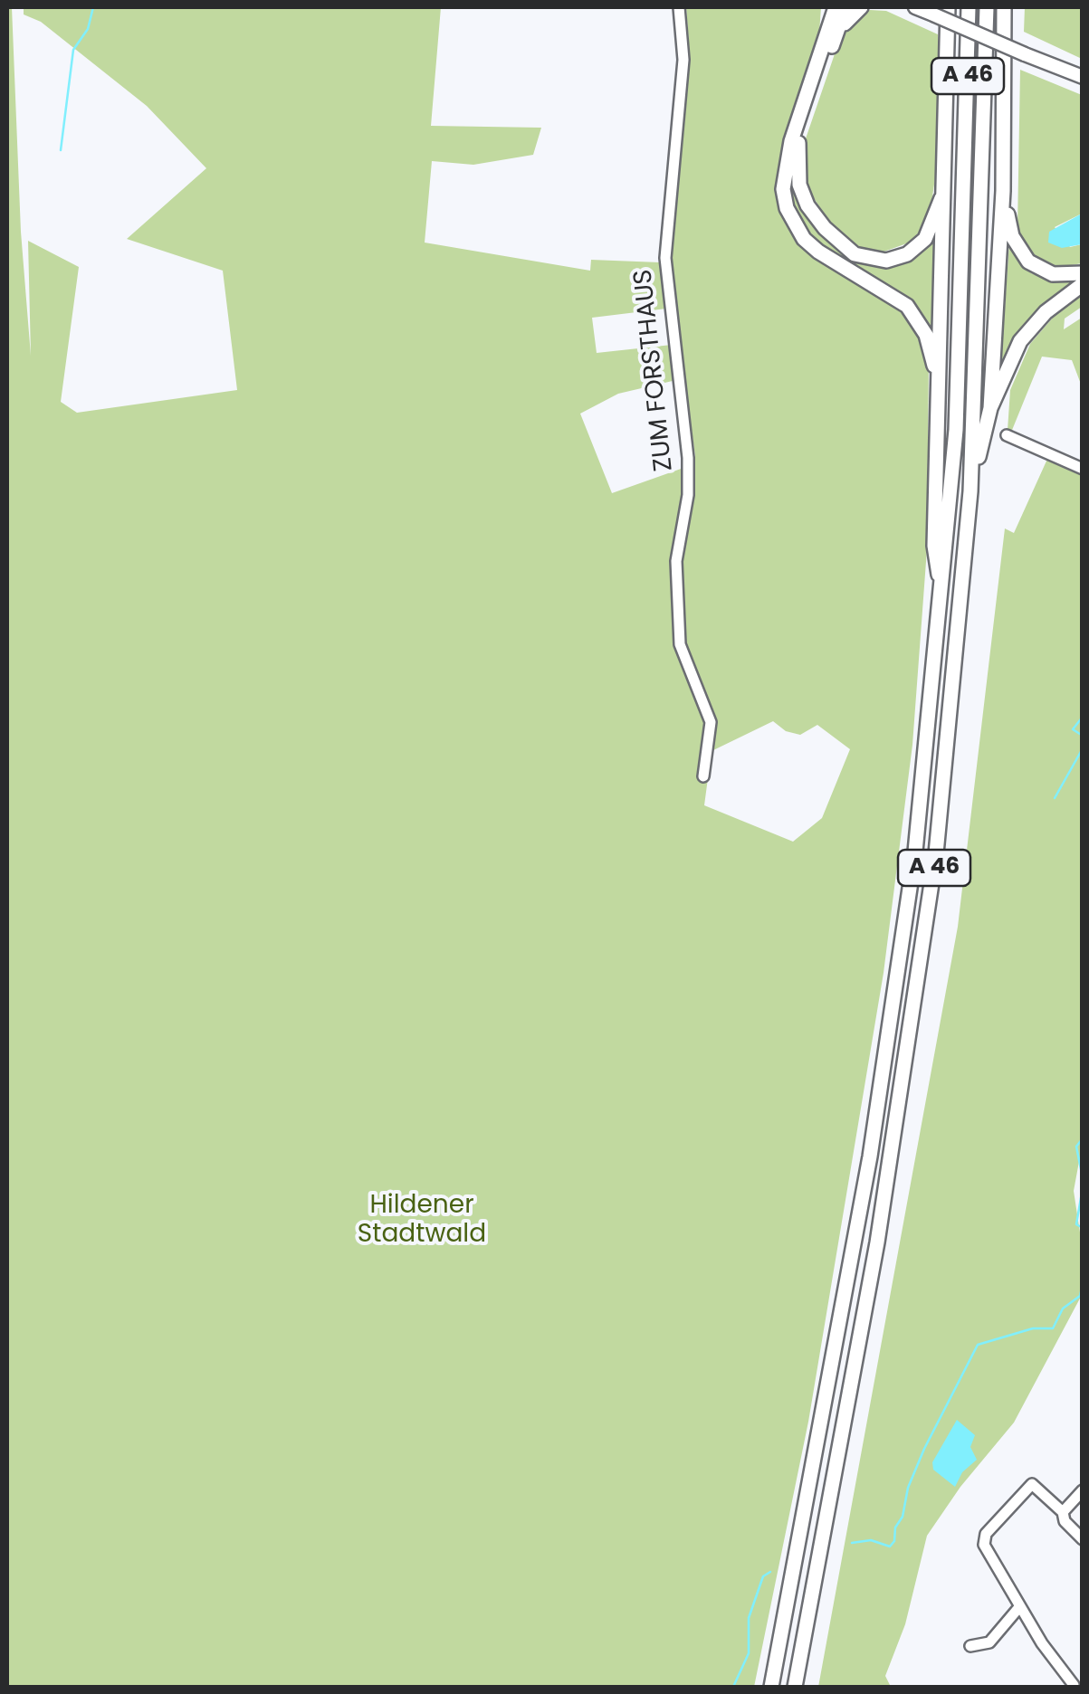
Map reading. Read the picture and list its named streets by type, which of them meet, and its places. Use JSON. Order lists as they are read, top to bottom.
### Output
{
  "streets": {
    "highway": ["A 46"],
    "street": ["ZUM FORSTHAUS"]
  },
  "parks": ["Hildener Stadtwald"]
}
